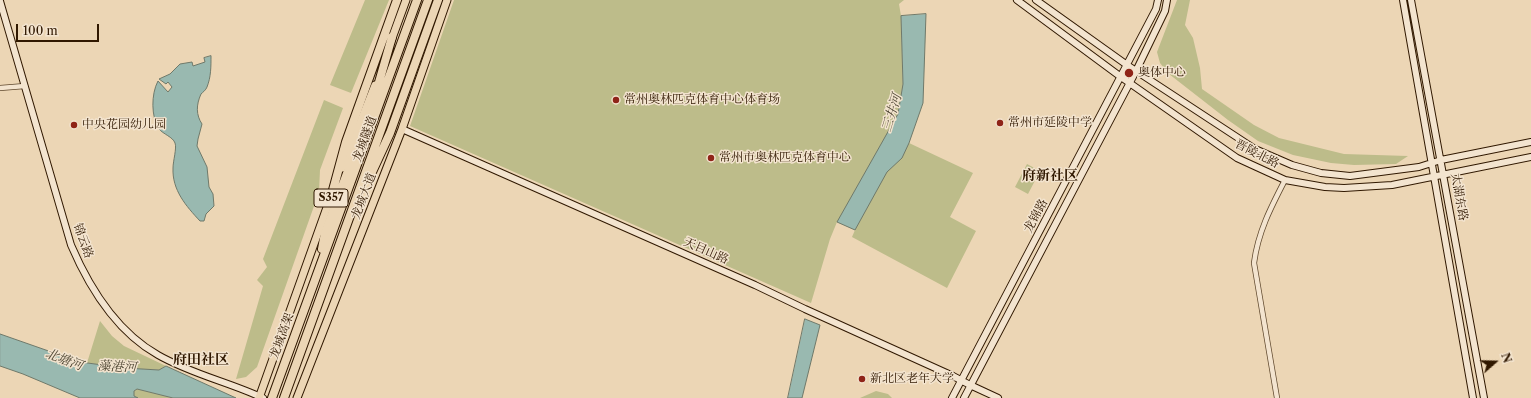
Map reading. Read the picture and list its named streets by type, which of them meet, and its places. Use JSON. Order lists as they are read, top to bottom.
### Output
{
  "streets": {
    "highway": ["龙城隧道", "龙城高架"],
    "main road": [
      "晋陵北路",
      "龙城大道",
      "太湖东路",
      "S357",
      "龙锦路",
      "锦云路",
      "天目山路"
    ]
  },
  "crossings": [
    ["龙城隧道", "龙城高架"],
    ["晋陵北路", "太湖东路"],
    ["晋陵北路", "龙锦路"],
    ["龙城大道", "天目山路"],
    ["S357", "锦云路"],
    ["龙锦路", "天目山路"]
  ],
  "districts": ["府新社区", "府田社区"],
  "water": ["三井河", "北塘河", "藻港河"],
  "places": [
    "奥体中心",
    "常州奥林匹克体育中心体育场",
    "常州市延陵中学",
    "中央花园幼儿园",
    "常州市奥林匹克体育中心",
    "新北区老年大学"
  ],
  "scale_bar": "100 m",
  "north": "right"
}
